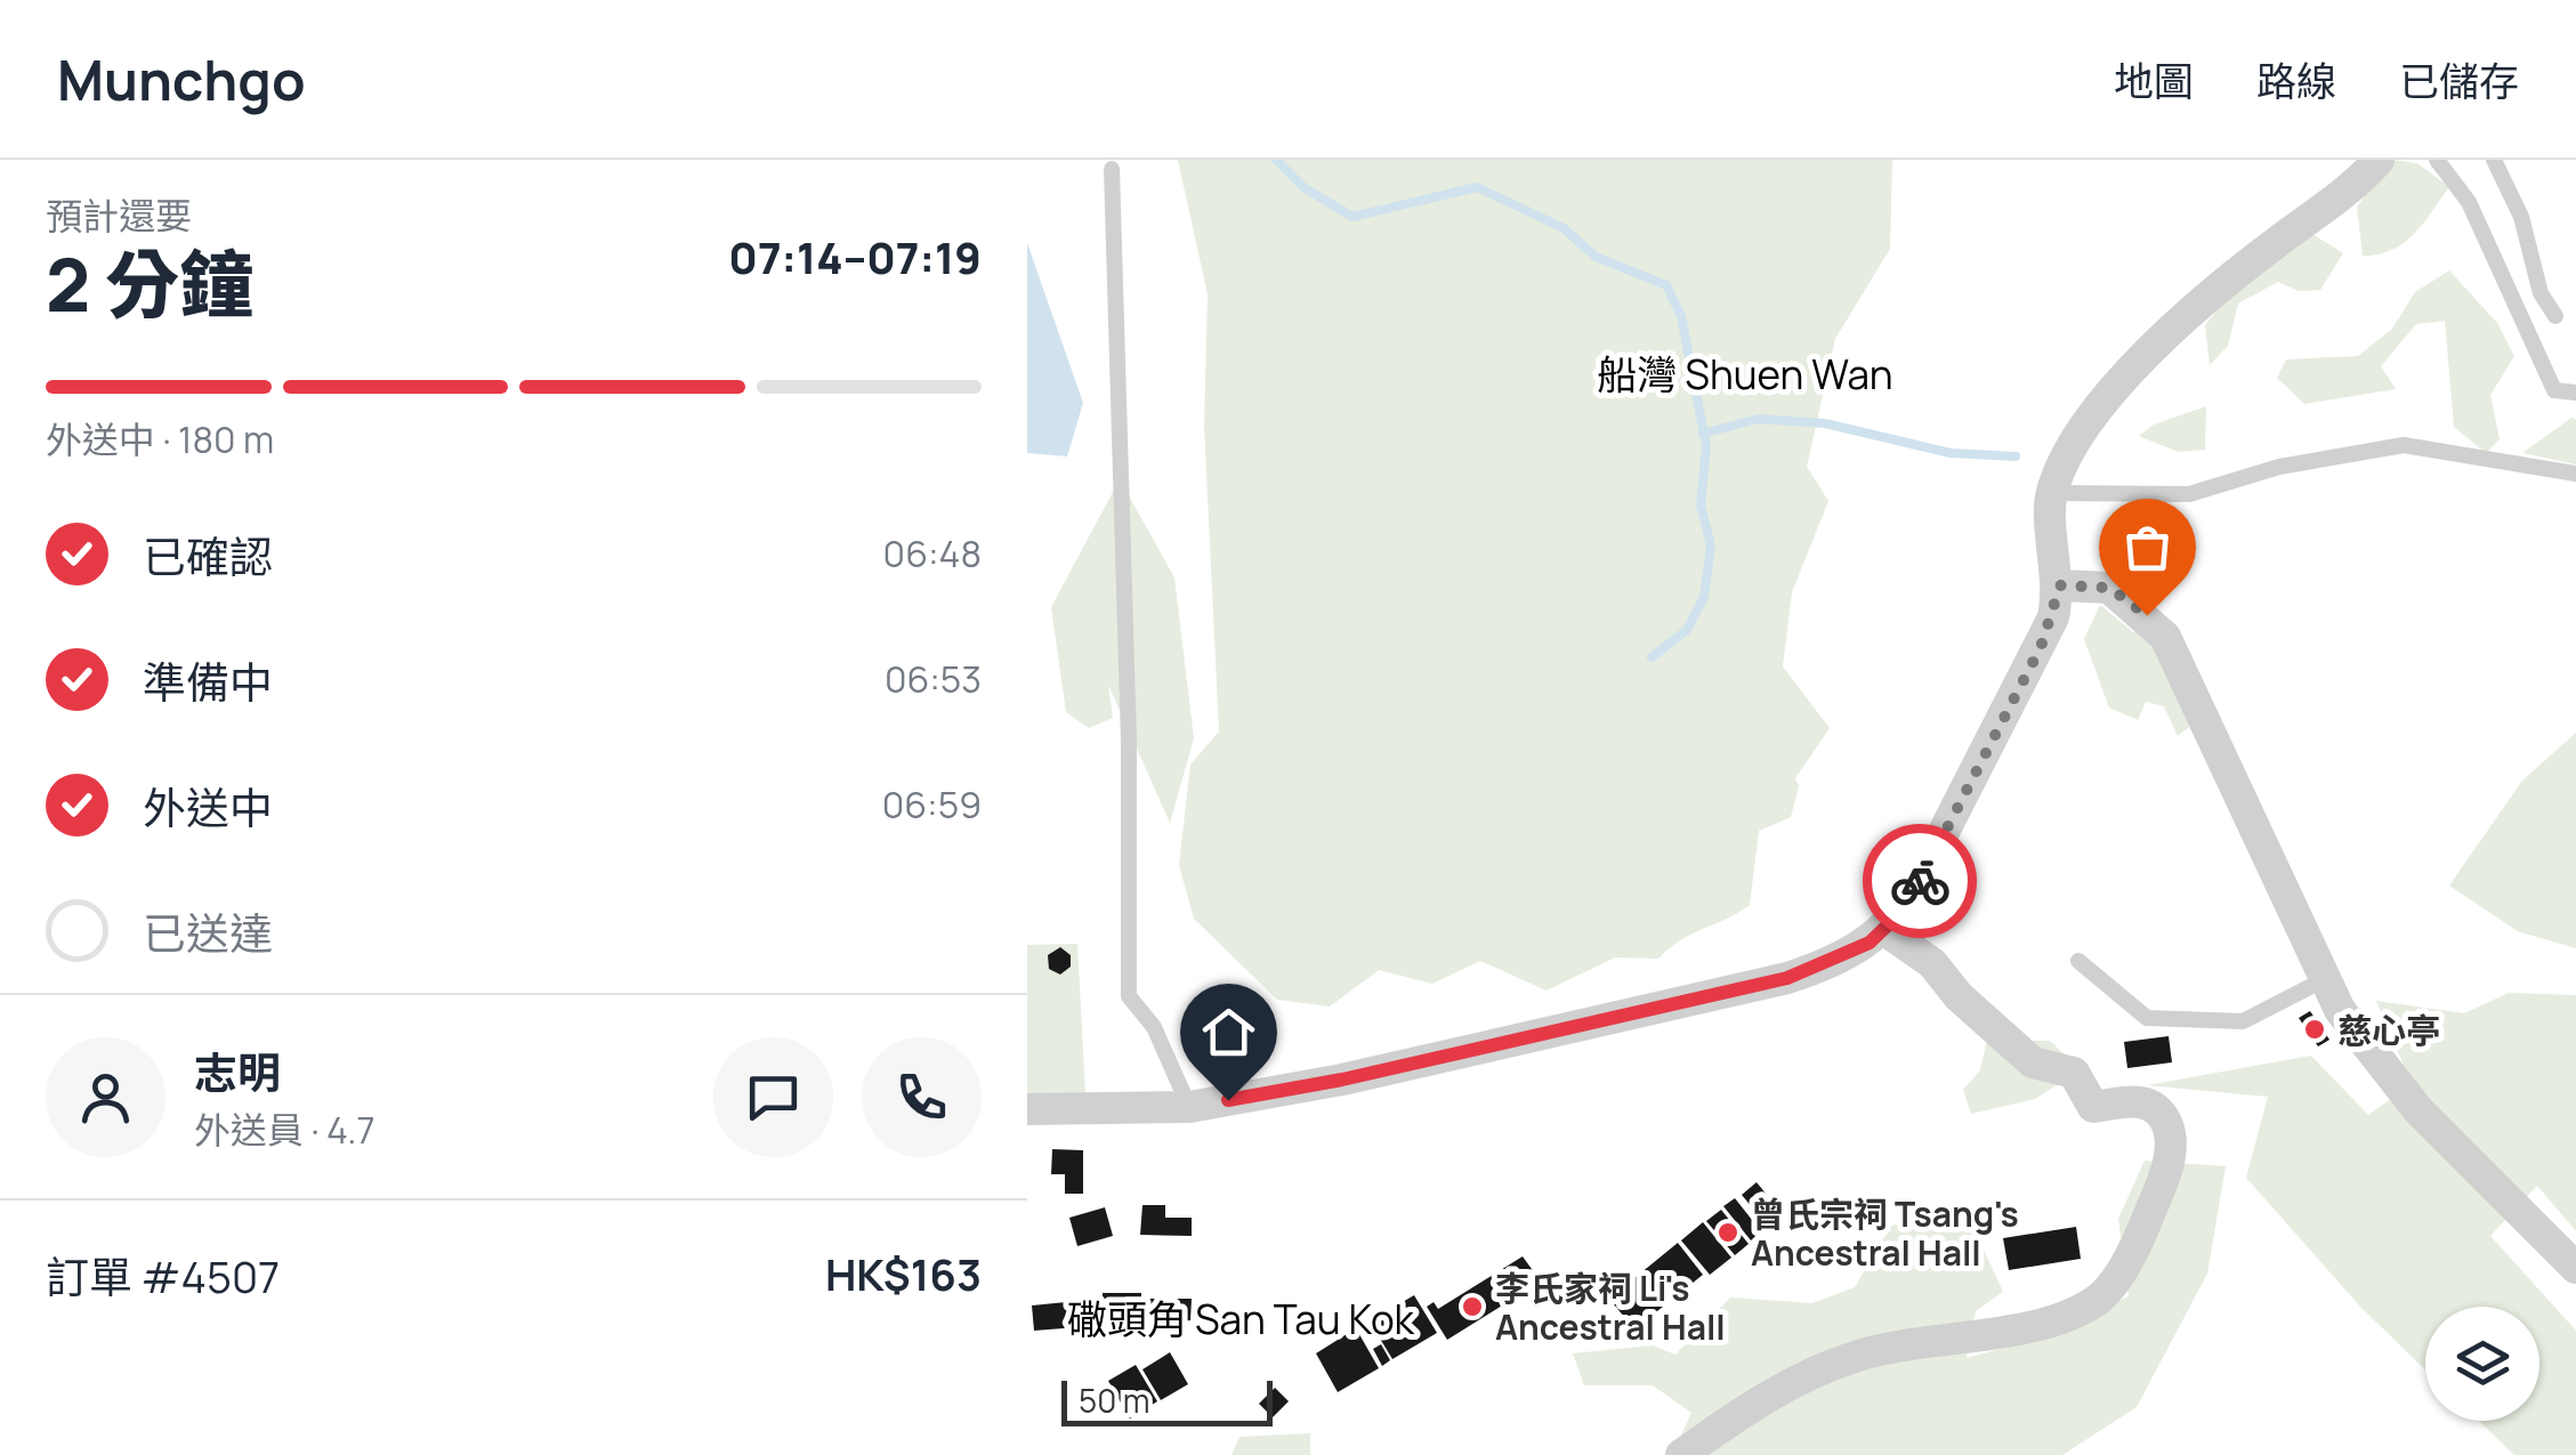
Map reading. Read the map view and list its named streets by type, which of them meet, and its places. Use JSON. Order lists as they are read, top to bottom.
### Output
{
  "districts": ["船灣 Shuen Wan", "䃟頭角 San Tau Kok"],
  "places": ["慈心亭", "曾氏宗祠 Tsang's Ancestral Hall", "李氏家祠 Li's Ancestral Hall"],
  "scale_bar": "50 m",
  "page": {
    "header": "Munchgo",
    "nav": ["地圖", "路線", "已儲存"],
    "heading": ["2 分鐘", "預計還要", "07:14–07:19"],
    "panel": [
      "志明",
      "外送員 · 4.7",
      "訂單 #4507",
      "HK$163"
    ],
    "bar": "外送中 · 180 m",
    "list": [
      ["已確認", "06:48"],
      ["準備中", "06:53"],
      ["外送中", "06:59"],
      "已送達"
    ],
    "scale": "50 m"
  }
}
